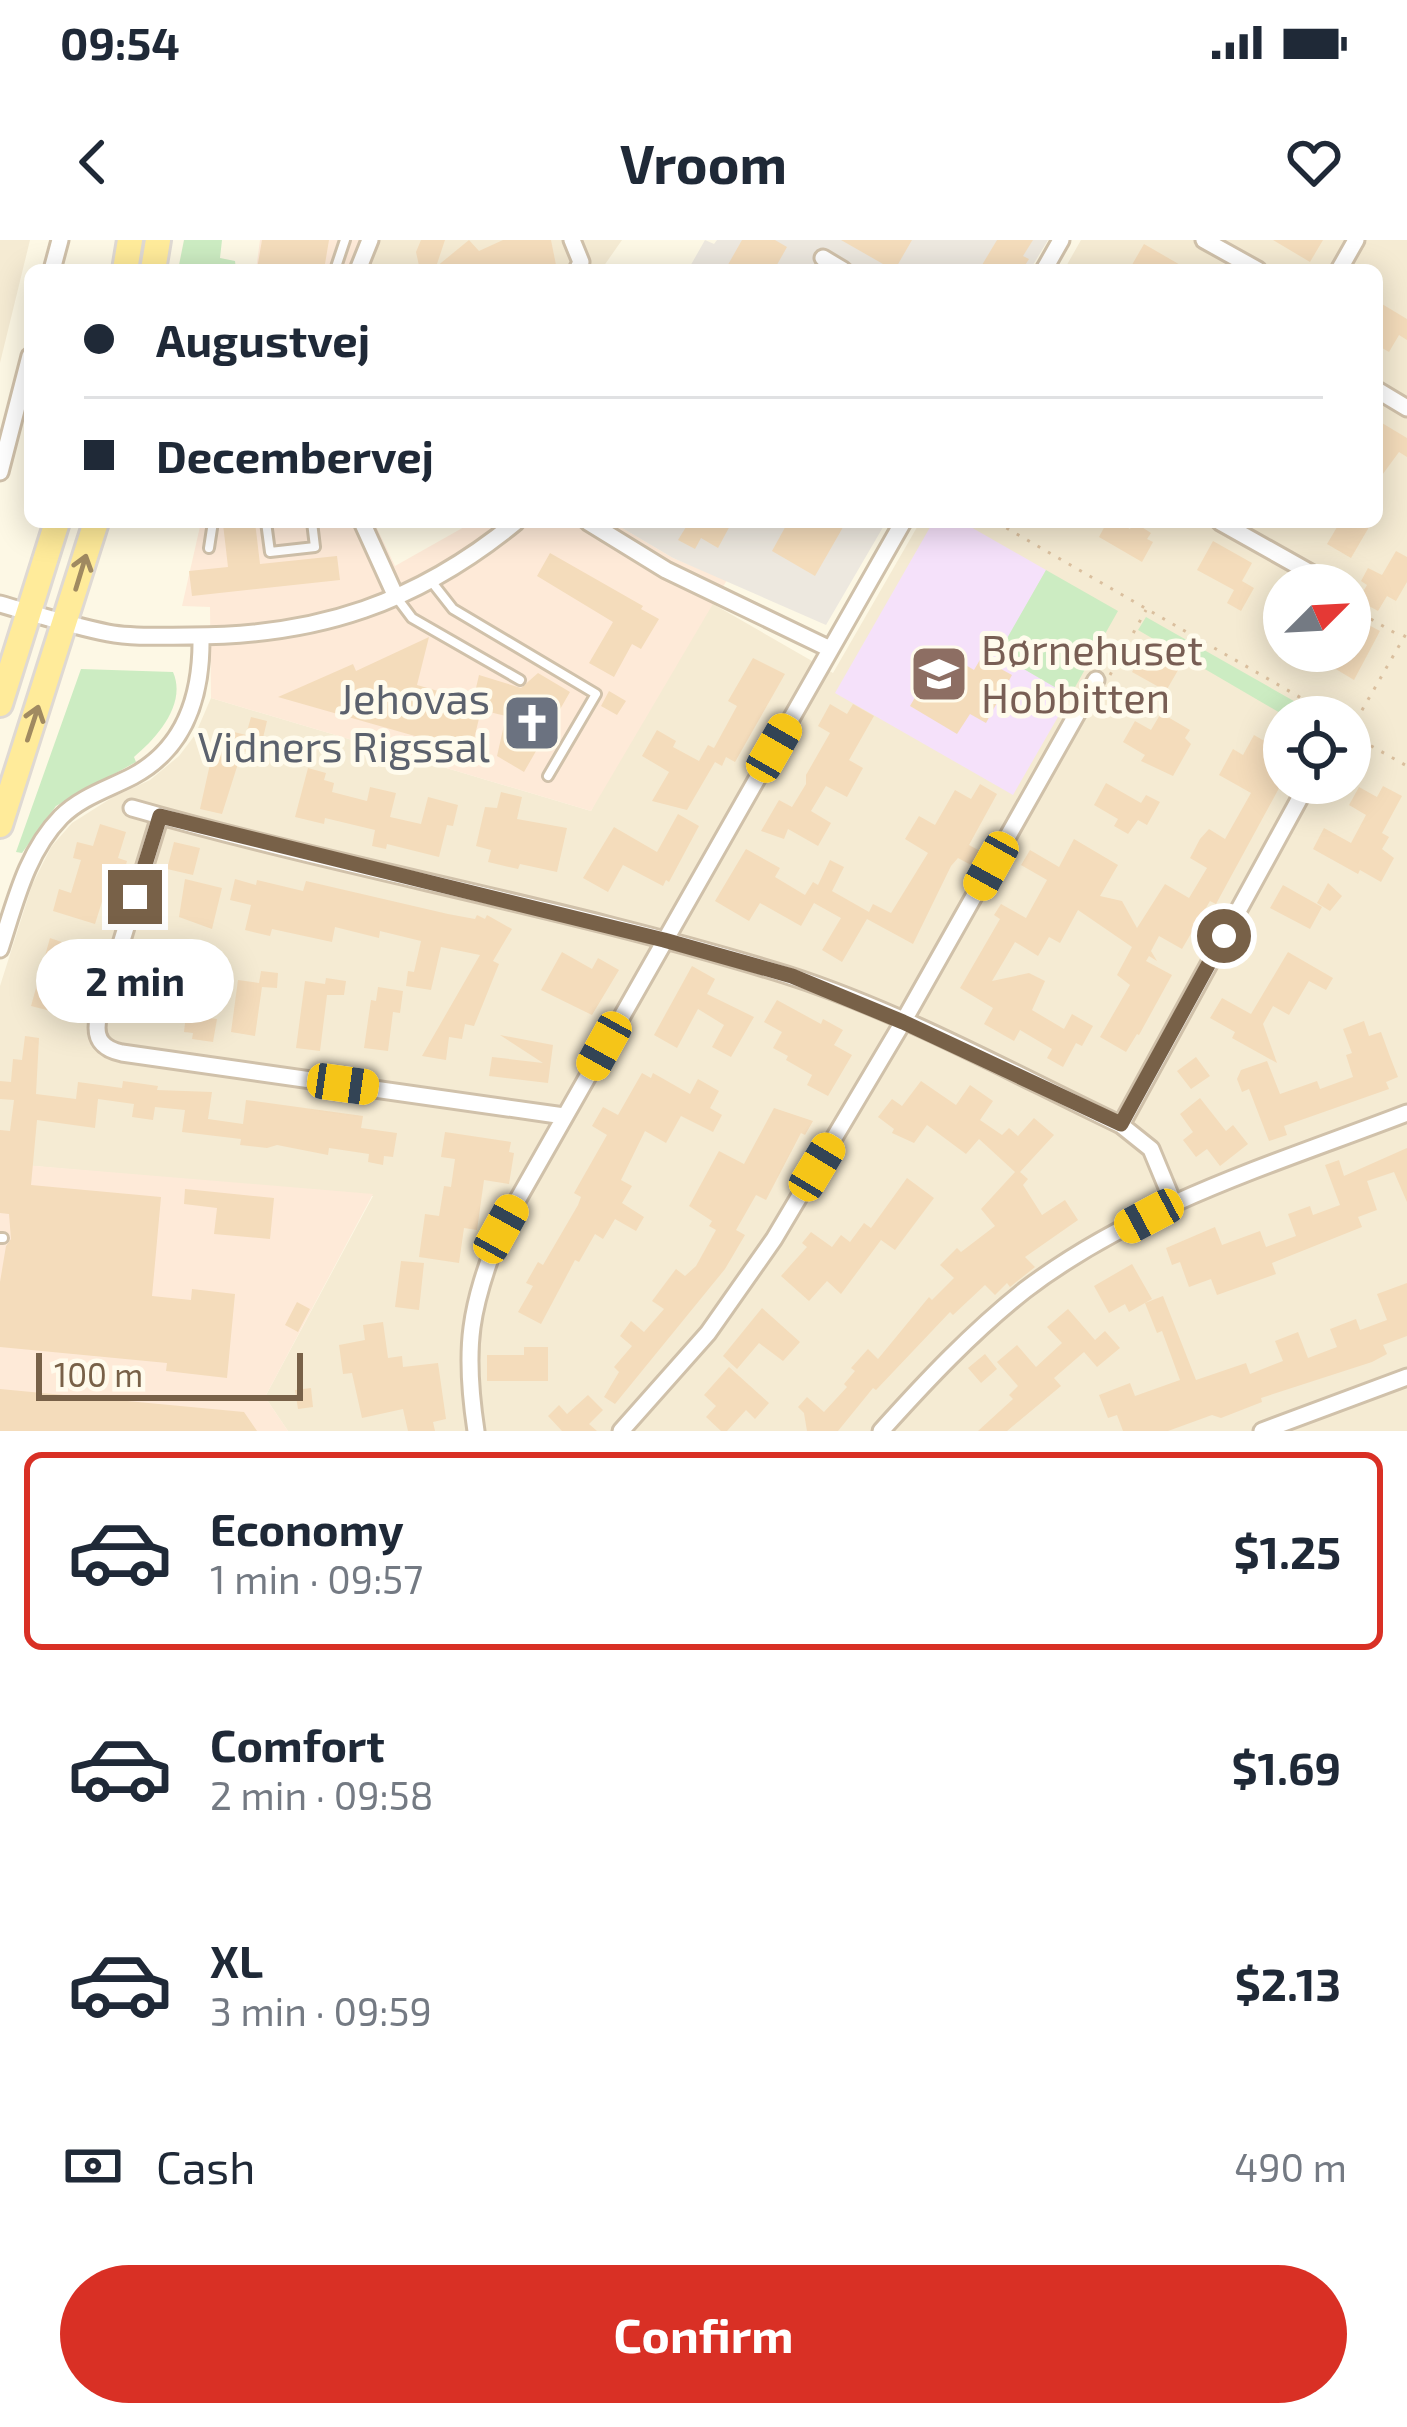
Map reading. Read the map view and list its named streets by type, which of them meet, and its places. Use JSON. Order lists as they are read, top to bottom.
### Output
{
  "places": {
    "school or university": ["Børnehuset Hobbitten"],
    "church": ["Jehovas Vidners Rigssal"]
  },
  "scale_bar": "100 m",
  "north": "top right",
  "page": {
    "status": "09:54",
    "header": "Vroom",
    "banner": ["Augustvej", "Decembervej"],
    "bubble": "2 min",
    "scale": "100 m",
    "list": [
      {
        "name": "Economy",
        "note": "1 min · 09:57",
        "value": "$1.25"
      },
      {
        "name": "Comfort",
        "note": "2 min · 09:58",
        "value": "$1.69"
      },
      {
        "name": "XL",
        "note": "3 min · 09:59",
        "value": "$2.13"
      }
    ],
    "pay": ["Cash", "490 m"],
    "buttons": "Confirm"
  }
}
